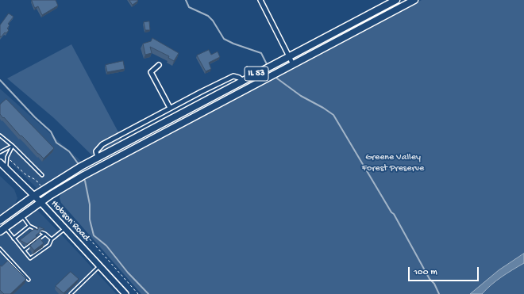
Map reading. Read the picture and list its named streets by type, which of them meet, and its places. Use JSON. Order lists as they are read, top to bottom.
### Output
{
  "streets": {
    "main road": ["IL 53", "Hobson Road"]
  },
  "crossings": [
    ["IL 53", "Hobson Road"]
  ],
  "parks": ["Greene Valley Forest Preserve"],
  "scale_bar": "100 m"
}
